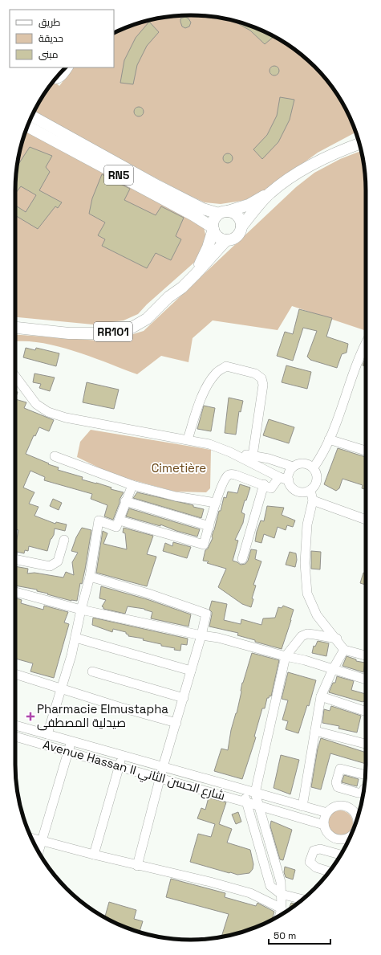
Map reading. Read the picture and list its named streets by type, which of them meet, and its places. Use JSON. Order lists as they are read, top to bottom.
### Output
{
  "streets": {
    "main road": ["RN5", "RR101"],
    "street": ["Avenue Hassan II شارع الحسن الثاني"]
  },
  "crossings": [
    ["RN5", "RR101"]
  ],
  "parks": ["Cimetière"],
  "places": {
    "health": ["Pharmacie Elmustapha صيدلية المصطفى"]
  },
  "legend": ["طريق", "حديقة", "مبنى"],
  "scale_bar": "50 m"
}
